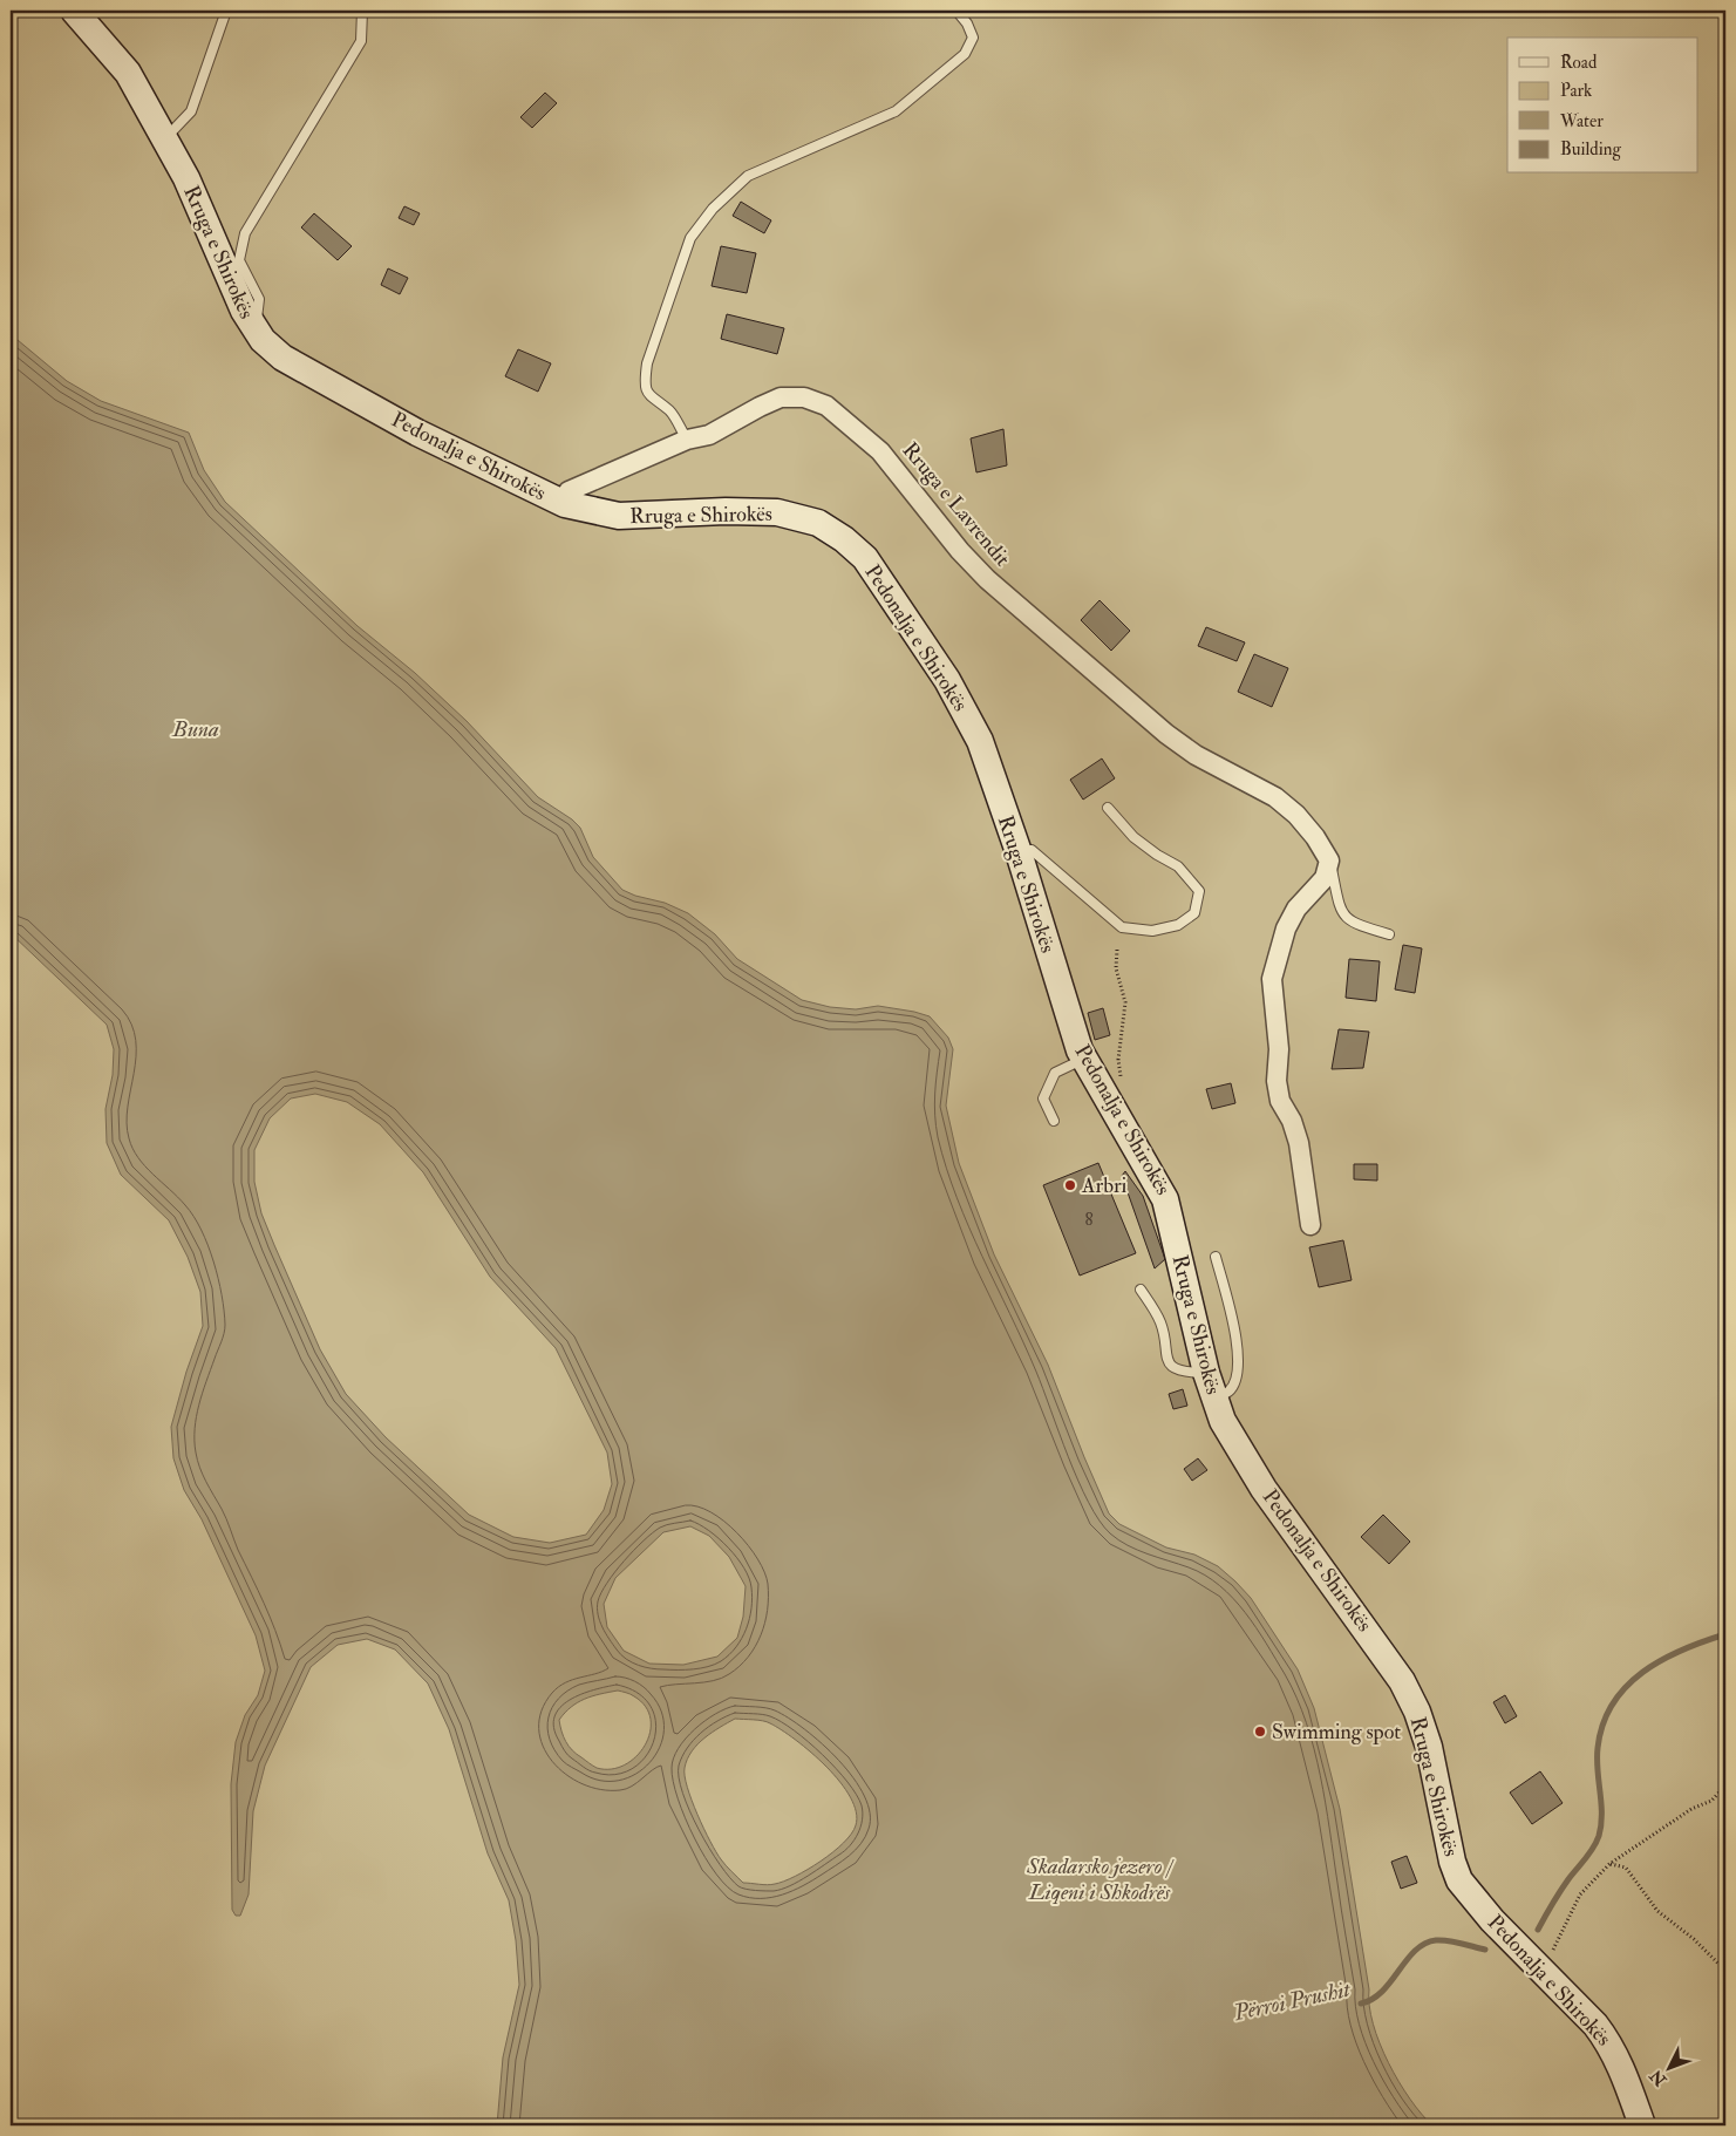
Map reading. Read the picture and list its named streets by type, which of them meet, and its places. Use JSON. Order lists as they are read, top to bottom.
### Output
{
  "streets": {
    "main road": ["Rruga e Shirokës"],
    "street": ["Rruga e Lavrendit"]
  },
  "crossings": [
    ["Rruga e Shirokës", "Rruga e Lavrendit"]
  ],
  "water": ["Buna", "Skadarsko jezero / Liqeni i Shkodrës", "Përroi Prushit"],
  "places": ["Arbri", "Swimming spot"],
  "house_numbers": ["8"],
  "legend": [
    "Road",
    "Park",
    "Water",
    "Building"
  ],
  "north": "bottom left"
}
